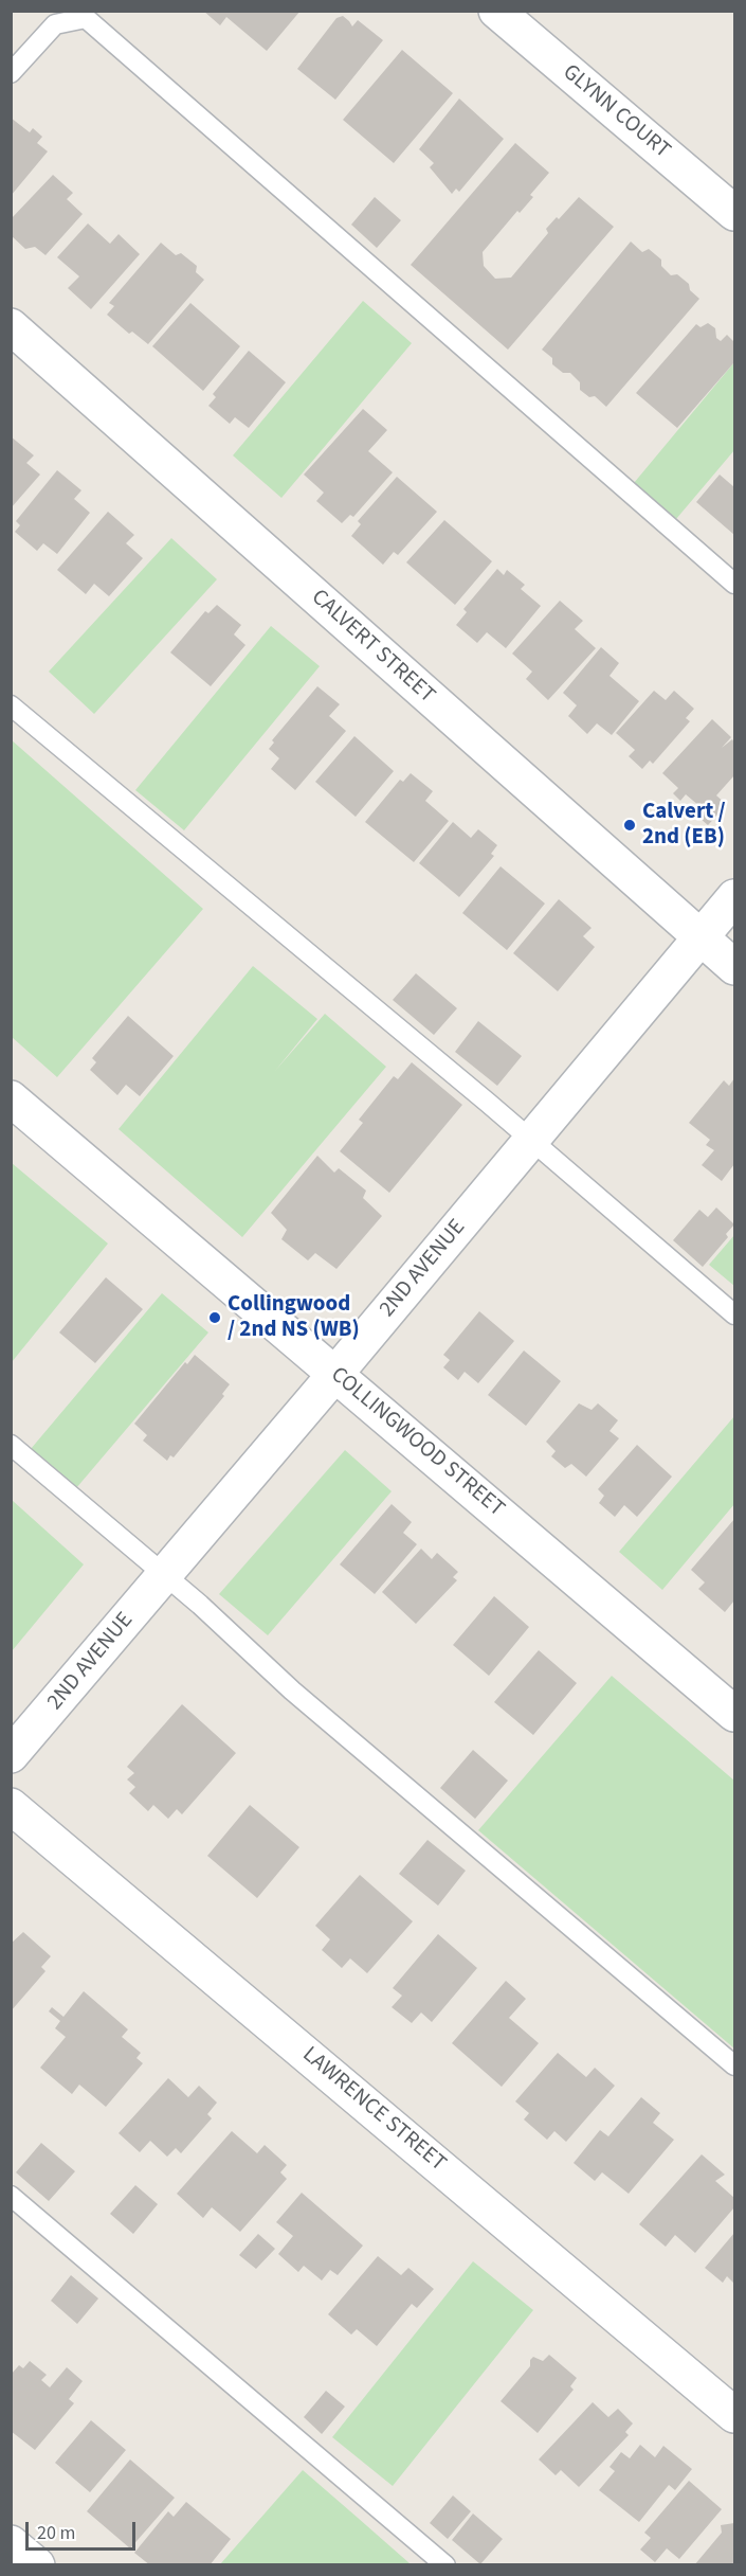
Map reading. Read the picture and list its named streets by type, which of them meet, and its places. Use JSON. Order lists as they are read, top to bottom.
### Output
{
  "streets": {
    "street": [
      "GLYNN COURT",
      "CALVERT STREET",
      "2ND AVENUE",
      "COLLINGWOOD STREET",
      "LAWRENCE STREET"
    ]
  },
  "crossings": [
    ["CALVERT STREET", "2ND AVENUE"],
    ["2ND AVENUE", "COLLINGWOOD STREET"]
  ],
  "places": ["Calvert / 2nd (EB)", "Collingwood / 2nd NS (WB)"],
  "scale_bar": "20 m"
}
